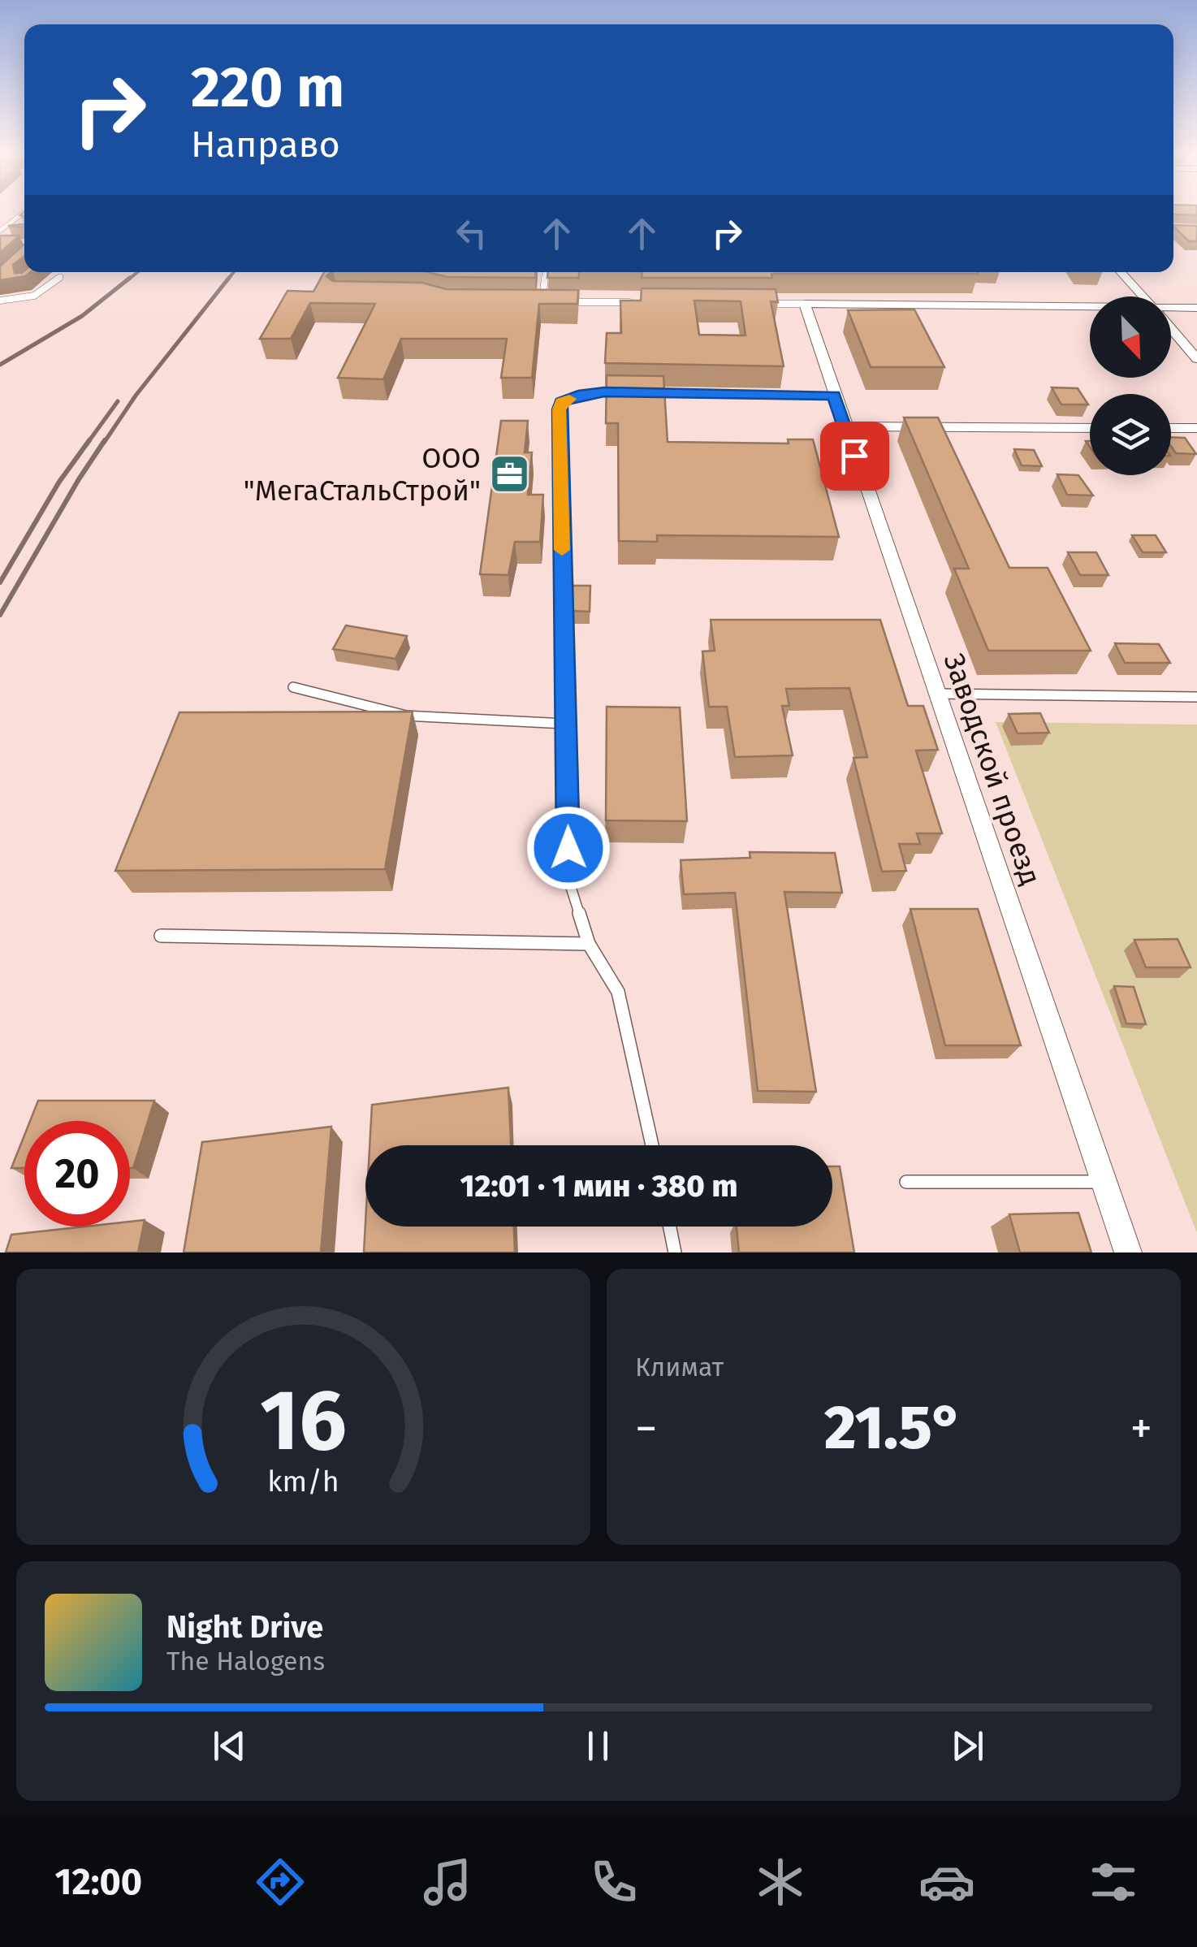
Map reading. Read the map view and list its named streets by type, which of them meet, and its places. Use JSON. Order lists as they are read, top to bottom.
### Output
{
  "streets": {
    "street": ["Заводской проезд"]
  },
  "places": {
    "office": ["ООО \"МегаСтальСтрой\""]
  },
  "north": "bottom right",
  "page": {
    "turn": ["220 m", "Направо"],
    "limit": "20",
    "trip": "12:01 · 1 мин · 380 m",
    "tile": "Климат",
    "heat": ["−", "21.5°", "+"],
    "song": ["Night Drive", "The Halogens"],
    "tabs": "12:00",
    "gauge": ["16", "km/h"]
  }
}
